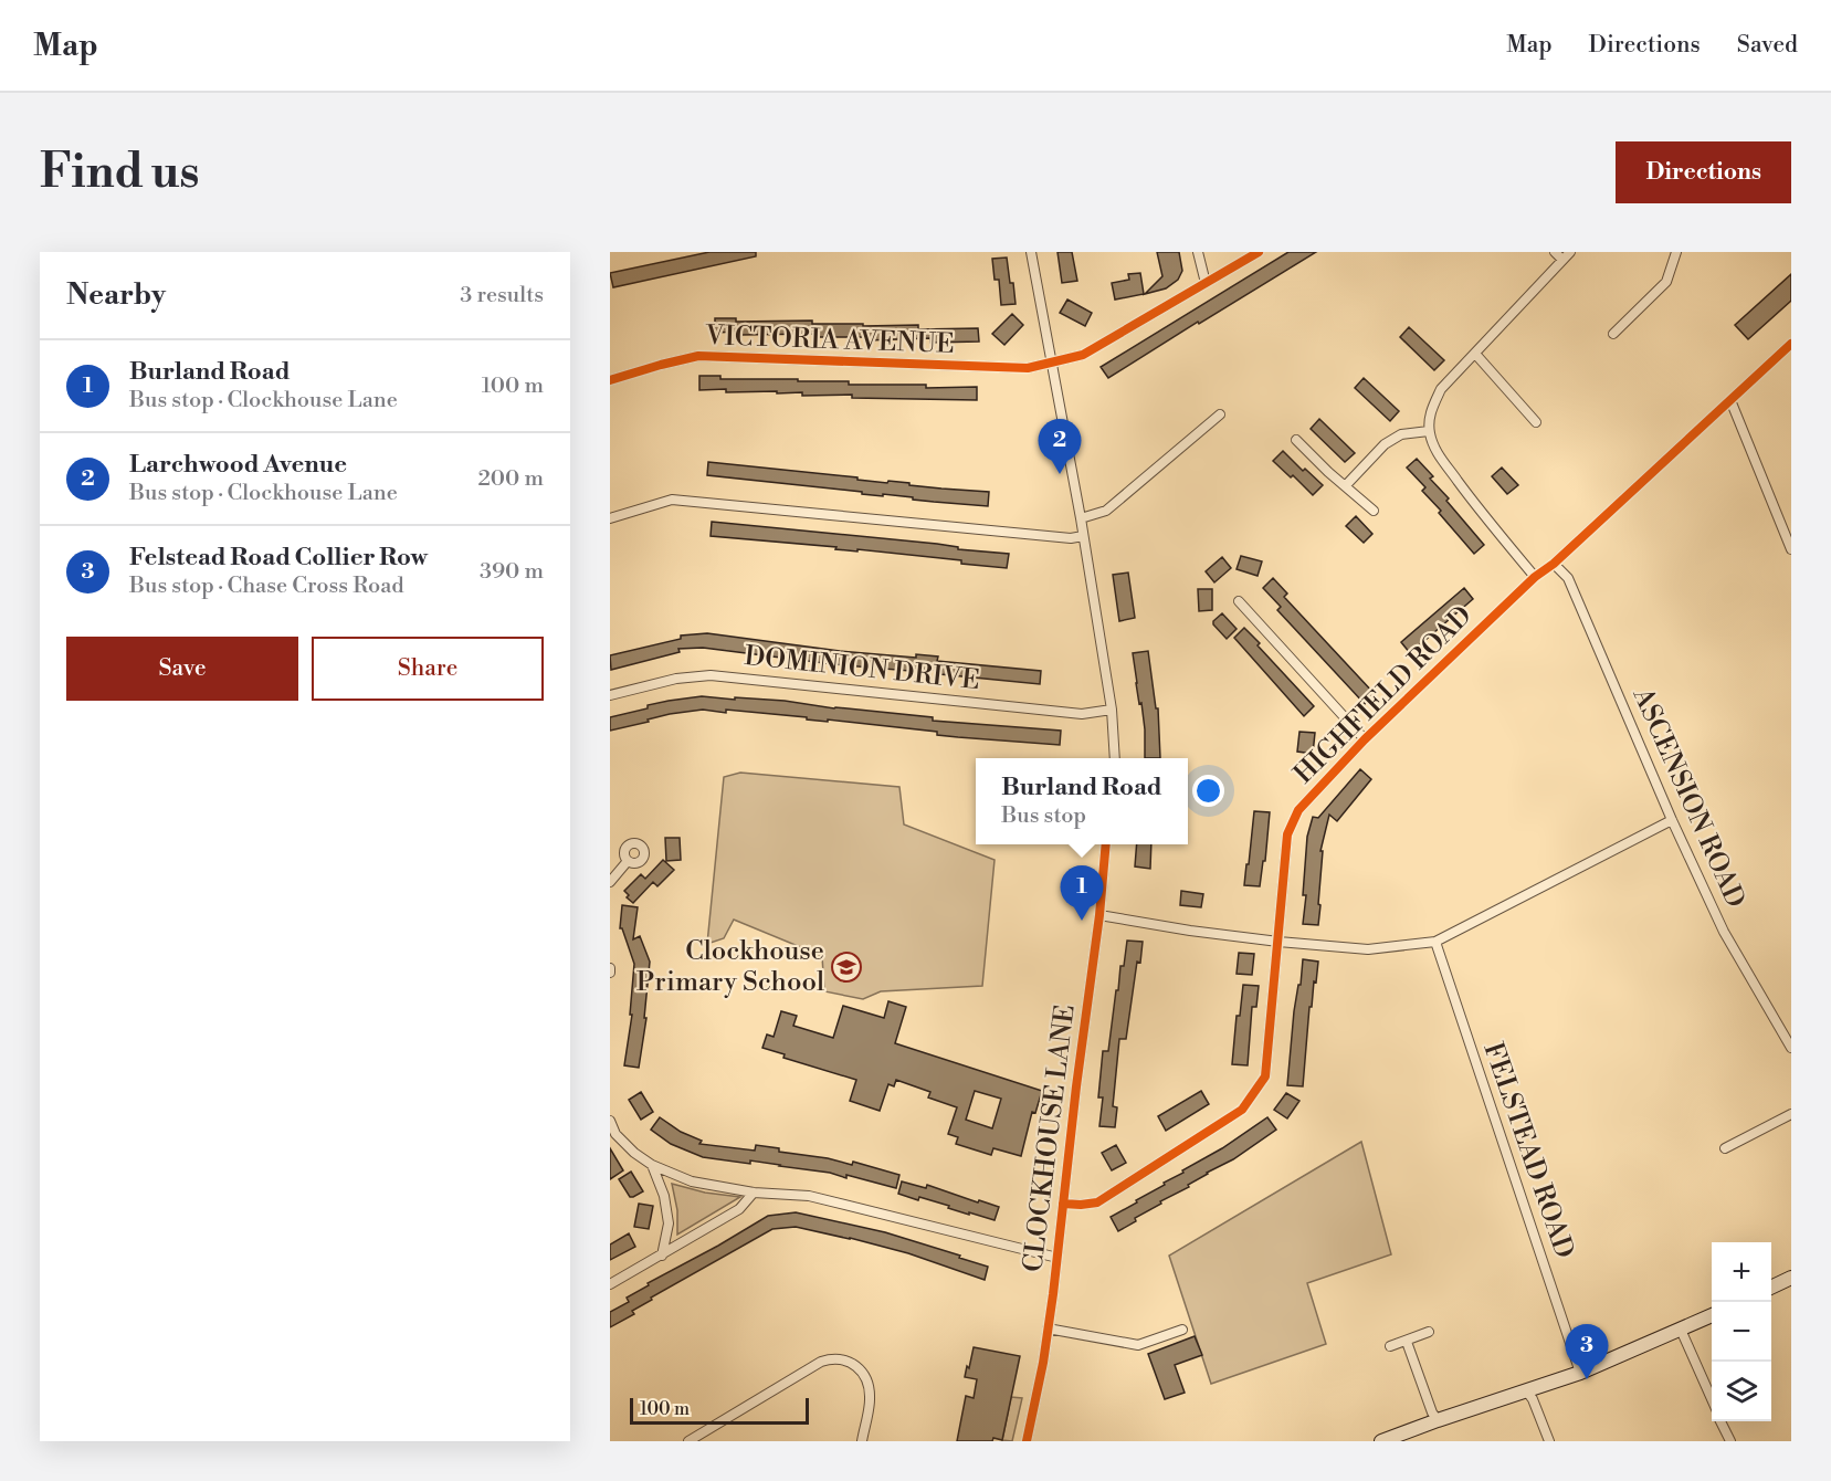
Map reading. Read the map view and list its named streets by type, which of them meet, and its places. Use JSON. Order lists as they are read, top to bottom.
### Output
{
  "streets": {
    "street": [
      "VICTORIA AVENUE",
      "DOMINION DRIVE",
      "HIGHFIELD ROAD",
      "ASCENSION ROAD",
      "CLOCKHOUSE LANE",
      "FELSTEAD ROAD"
    ]
  },
  "crossings": [
    ["HIGHFIELD ROAD", "ASCENSION ROAD"],
    ["HIGHFIELD ROAD", "CLOCKHOUSE LANE"]
  ],
  "places": {
    "school or university": ["Clockhouse Primary School"]
  },
  "scale_bar": "100 m",
  "page": {
    "header": "Map",
    "nav": ["Map", "Directions", "Saved"],
    "buttons": [
      "Directions",
      ["Save", "Share"]
    ],
    "title": "Find us",
    "heading": ["Nearby", "3 results"],
    "list": [
      {
        "mark": "1",
        "name": "Burland Road",
        "note": "Bus stop · Clockhouse Lane",
        "value": "100 m"
      },
      {
        "mark": "2",
        "name": "Larchwood Avenue",
        "note": "Bus stop · Clockhouse Lane",
        "value": "200 m"
      },
      {
        "mark": "3",
        "name": "Felstead Road Collier Row",
        "note": "Bus stop · Chase Cross Road",
        "value": "390 m"
      }
    ],
    "pins": ["2", "1", "3"],
    "popup": ["Burland Road", "Bus stop"],
    "map_buttons": ["+", "−"],
    "scale": "100 m"
  }
}
